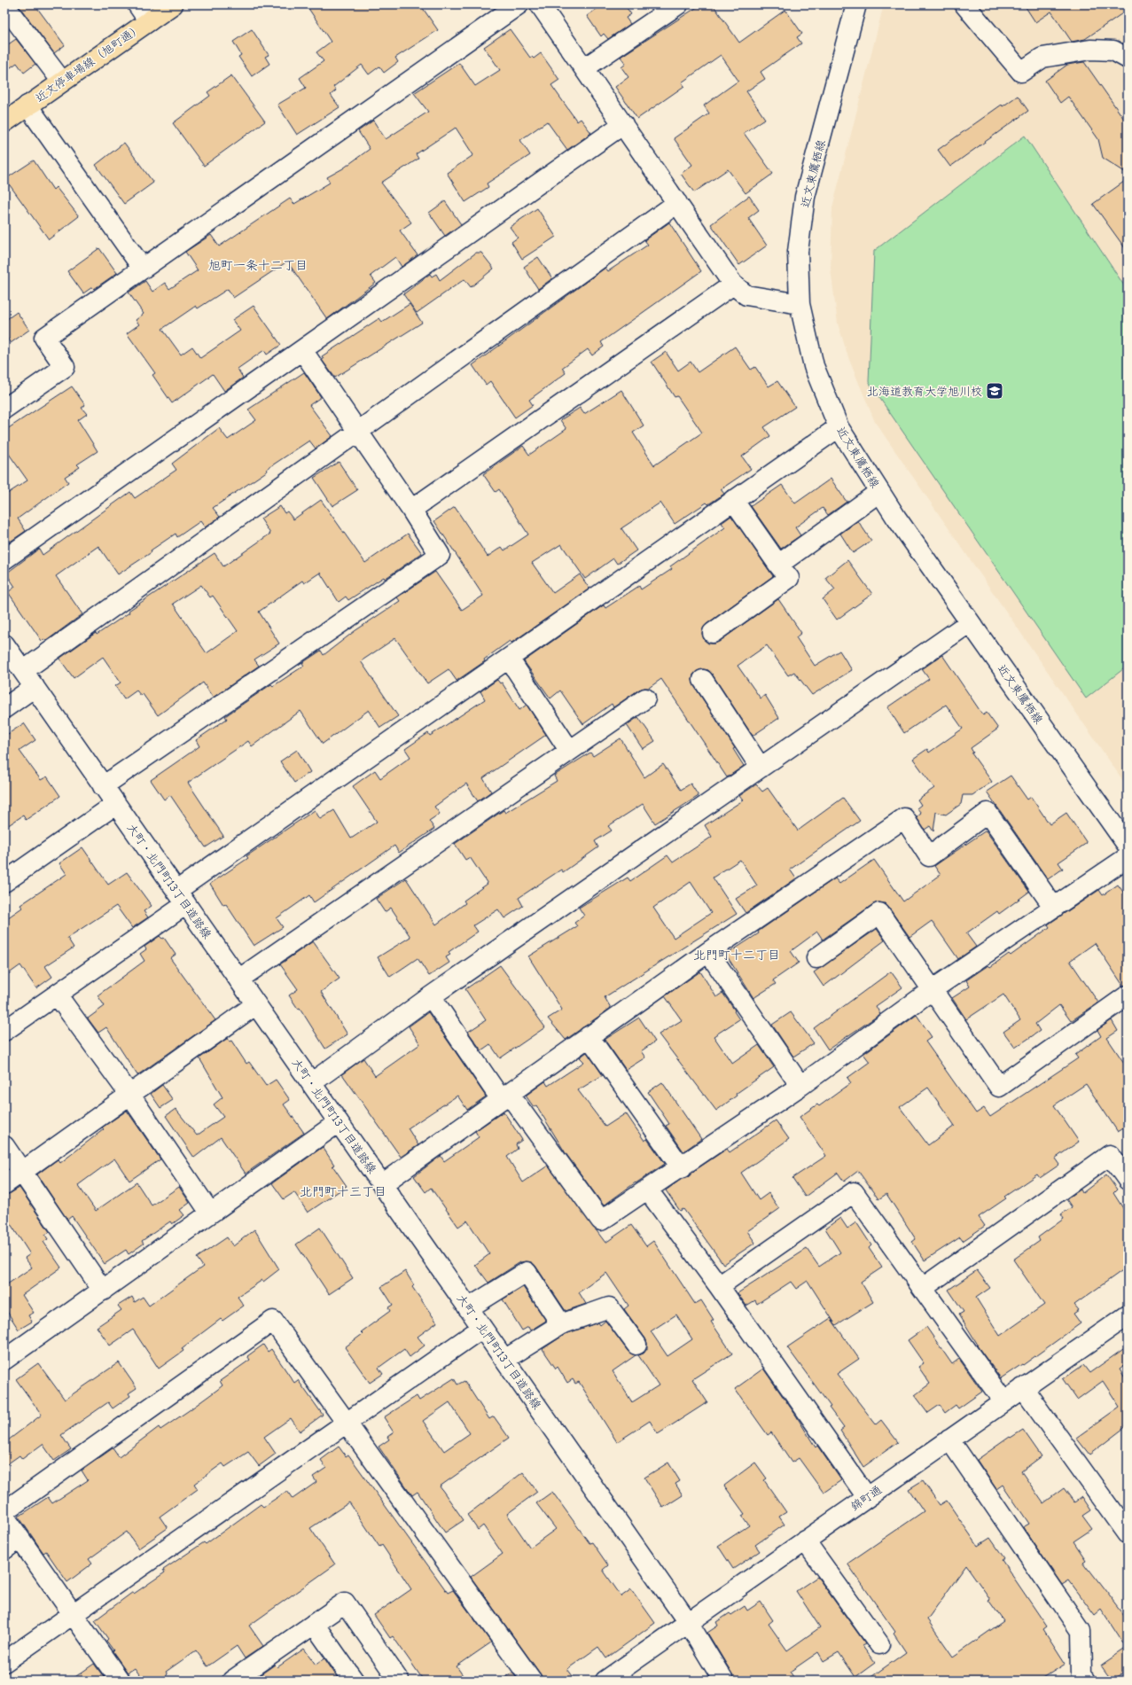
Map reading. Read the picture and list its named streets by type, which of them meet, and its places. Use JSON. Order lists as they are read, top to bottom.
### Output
{
  "streets": {
    "main road": ["近文停車場線（旭町通）"],
    "street": ["近文東鷹栖線", "大町・北門町13丁目道路線", "錦町通"]
  },
  "crossings": [
    ["大町・北門町13丁目道路線", "錦町通"]
  ],
  "districts": ["旭町一条十二丁目", "北門町十二丁目", "北門町十三丁目"],
  "places": {
    "school or university": ["北海道教育大学旭川校"]
  }
}
